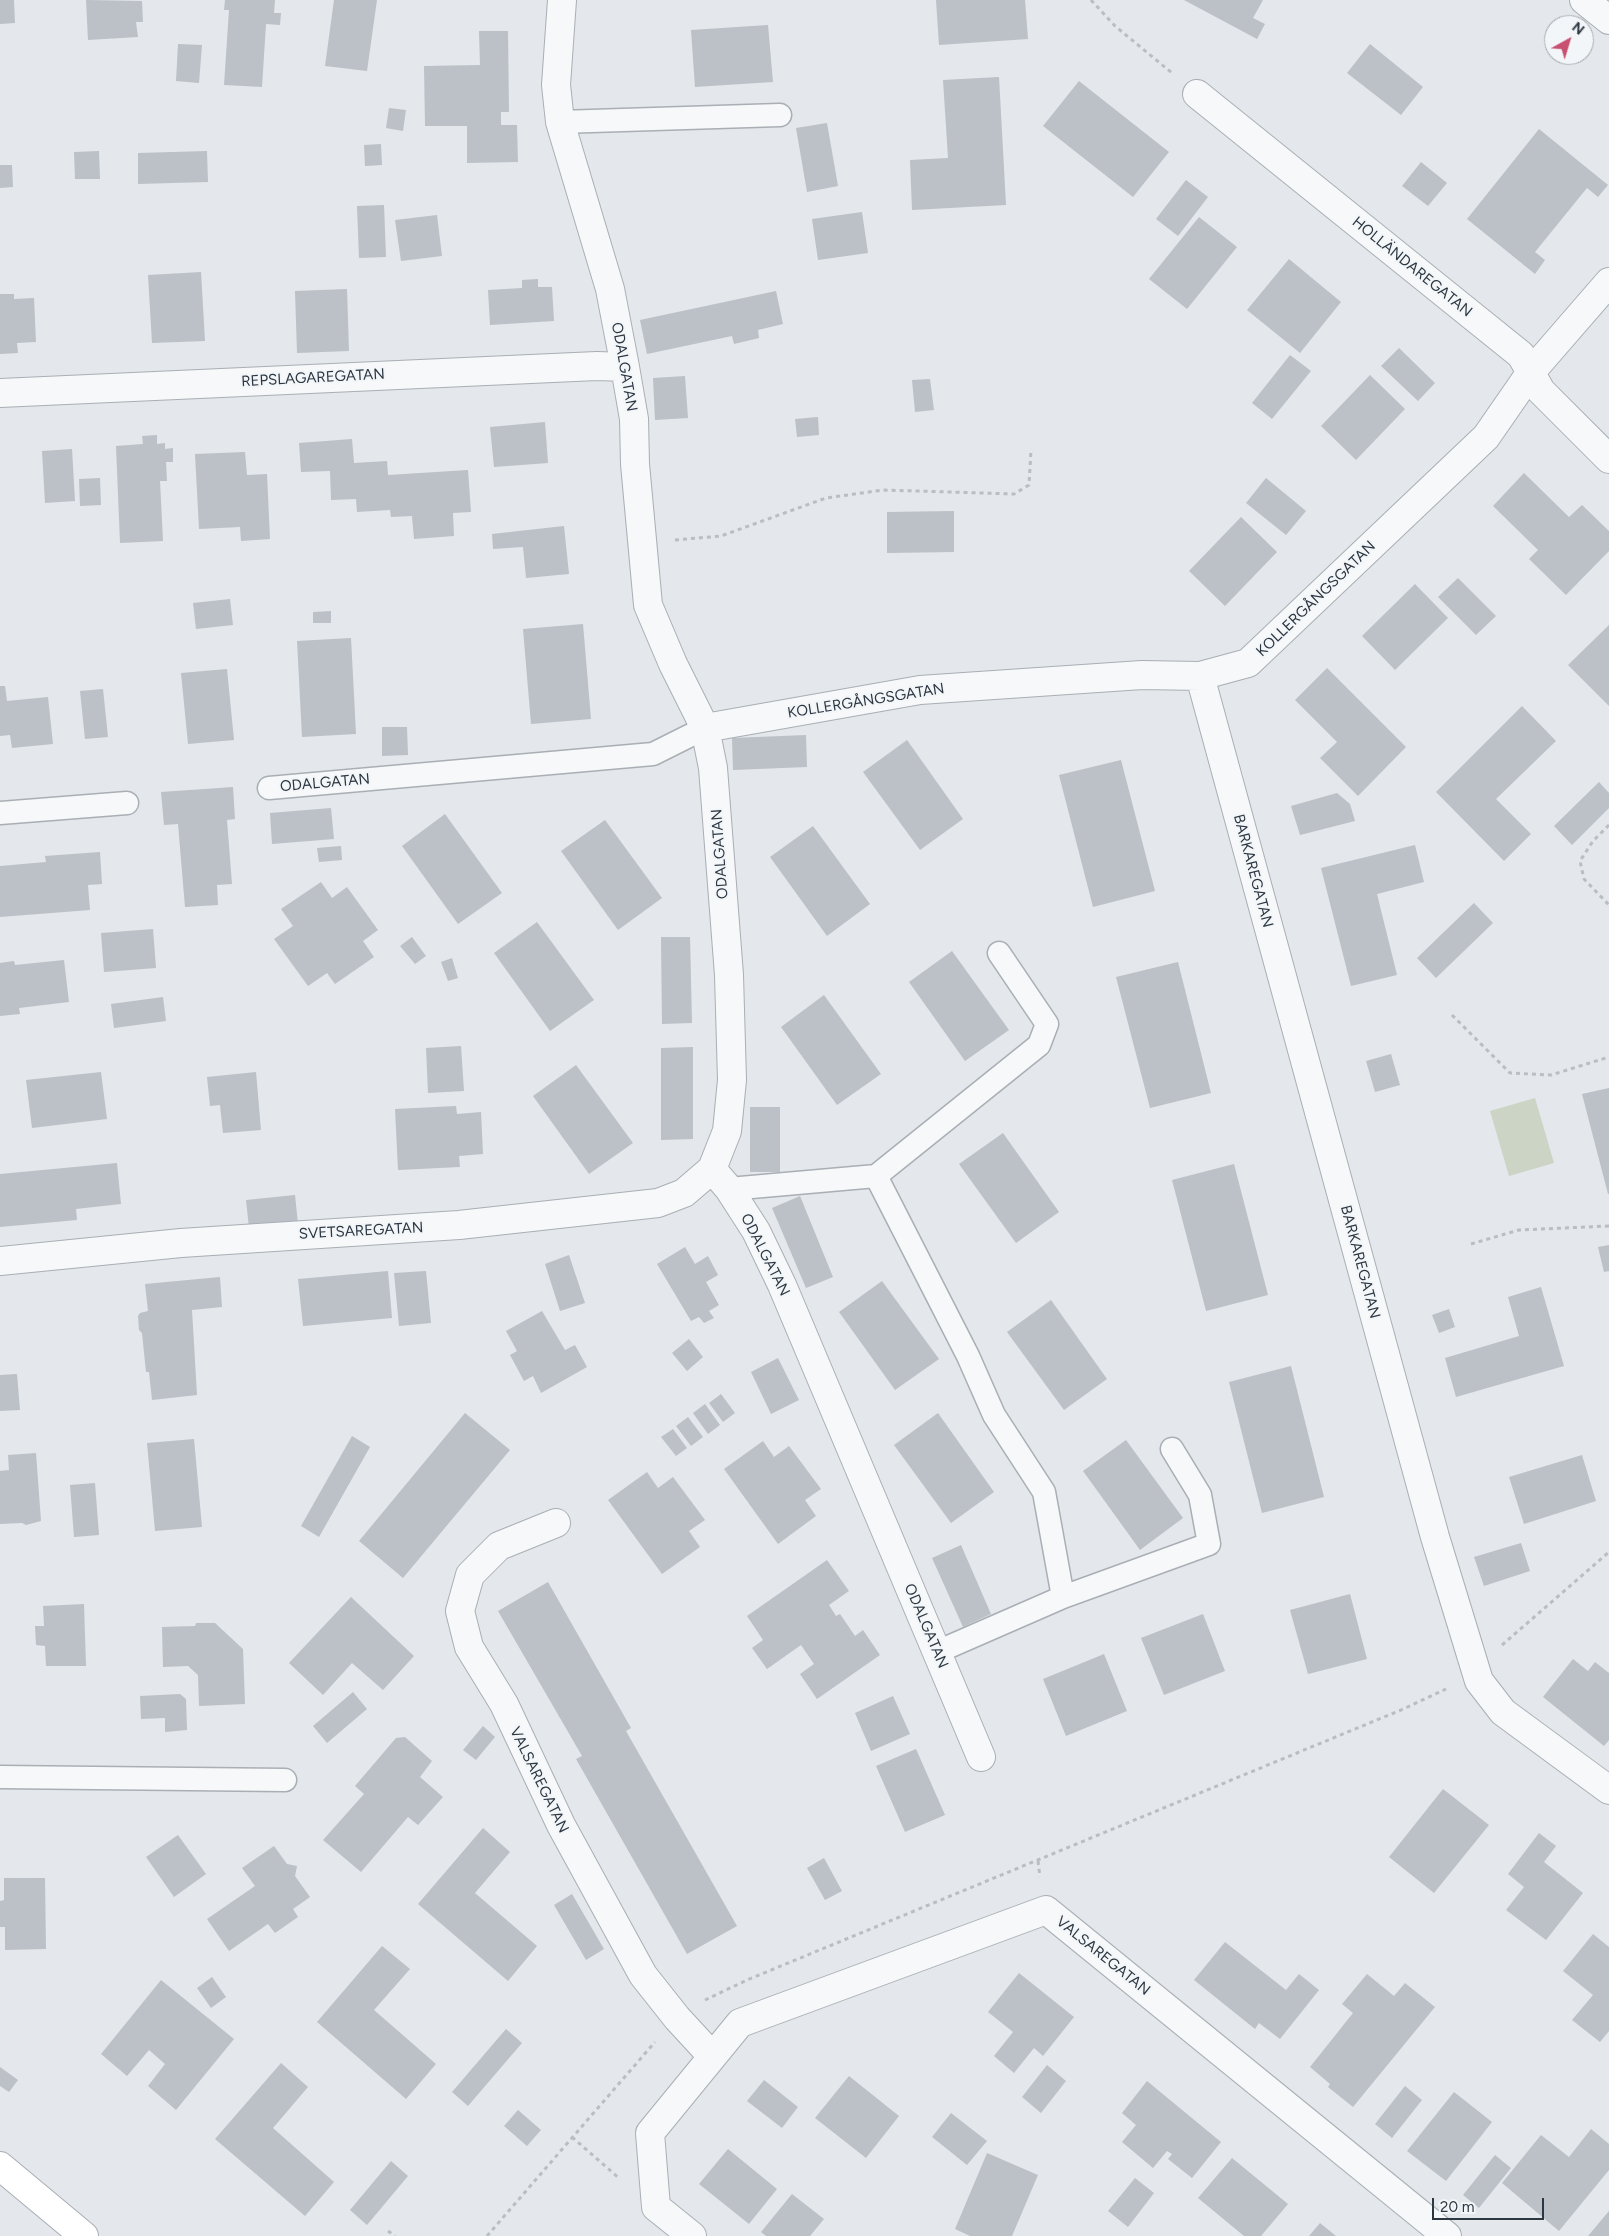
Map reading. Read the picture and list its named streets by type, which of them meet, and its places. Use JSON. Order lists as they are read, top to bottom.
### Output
{
  "streets": {
    "street": [
      "HOLLÄNDAREGATAN",
      "ODALGATAN",
      "REPSLAGAREGATAN",
      "KOLLERGÅNGSGATAN",
      "BARKAREGATAN",
      "SVETSAREGATAN",
      "VALSAREGATAN"
    ]
  },
  "crossings": [
    ["HOLLÄNDAREGATAN", "KOLLERGÅNGSGATAN"],
    ["ODALGATAN", "REPSLAGAREGATAN"],
    ["ODALGATAN", "KOLLERGÅNGSGATAN"],
    ["ODALGATAN", "SVETSAREGATAN"],
    ["KOLLERGÅNGSGATAN", "BARKAREGATAN"]
  ],
  "scale_bar": "20 m",
  "north": "top right"
}
